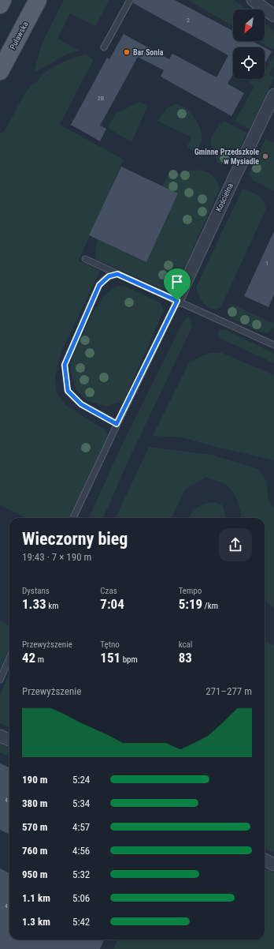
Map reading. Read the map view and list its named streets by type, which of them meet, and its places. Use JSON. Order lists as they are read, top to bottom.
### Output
{
  "streets": {
    "main road": ["Puławska"],
    "street": ["Kościelna"]
  },
  "places": ["Bar Sonia", "Gminne Przedszkole w Mysiadle"],
  "house_numbers": [
    "2",
    "2B",
    "1",
    "4",
    "4"
  ],
  "north": "bottom left",
  "page": {
    "heading": ["Wieczorny bieg", "19:43 · 7 × 190 m"],
    "stats": [
      ["Dystans", "1.33 km"],
      ["Czas", "7:04"],
      ["Tempo", "5:19 /km"],
      ["Przewyższenie", "42 m"],
      ["Tętno", "151 bpm"],
      ["kcal", "83"]
    ],
    "chart": ["Przewyższenie", "271–277 m"],
    "list": [
      {
        "name": "190 m",
        "note": "5:24"
      },
      {
        "name": "380 m",
        "note": "5:34"
      },
      {
        "name": "570 m",
        "note": "4:57"
      },
      {
        "name": "760 m",
        "note": "4:56"
      },
      {
        "name": "950 m",
        "note": "5:32"
      },
      {
        "name": "1.1 km",
        "note": "5:06"
      },
      {
        "name": "1.3 km",
        "note": "5:42"
      }
    ]
  }
}
